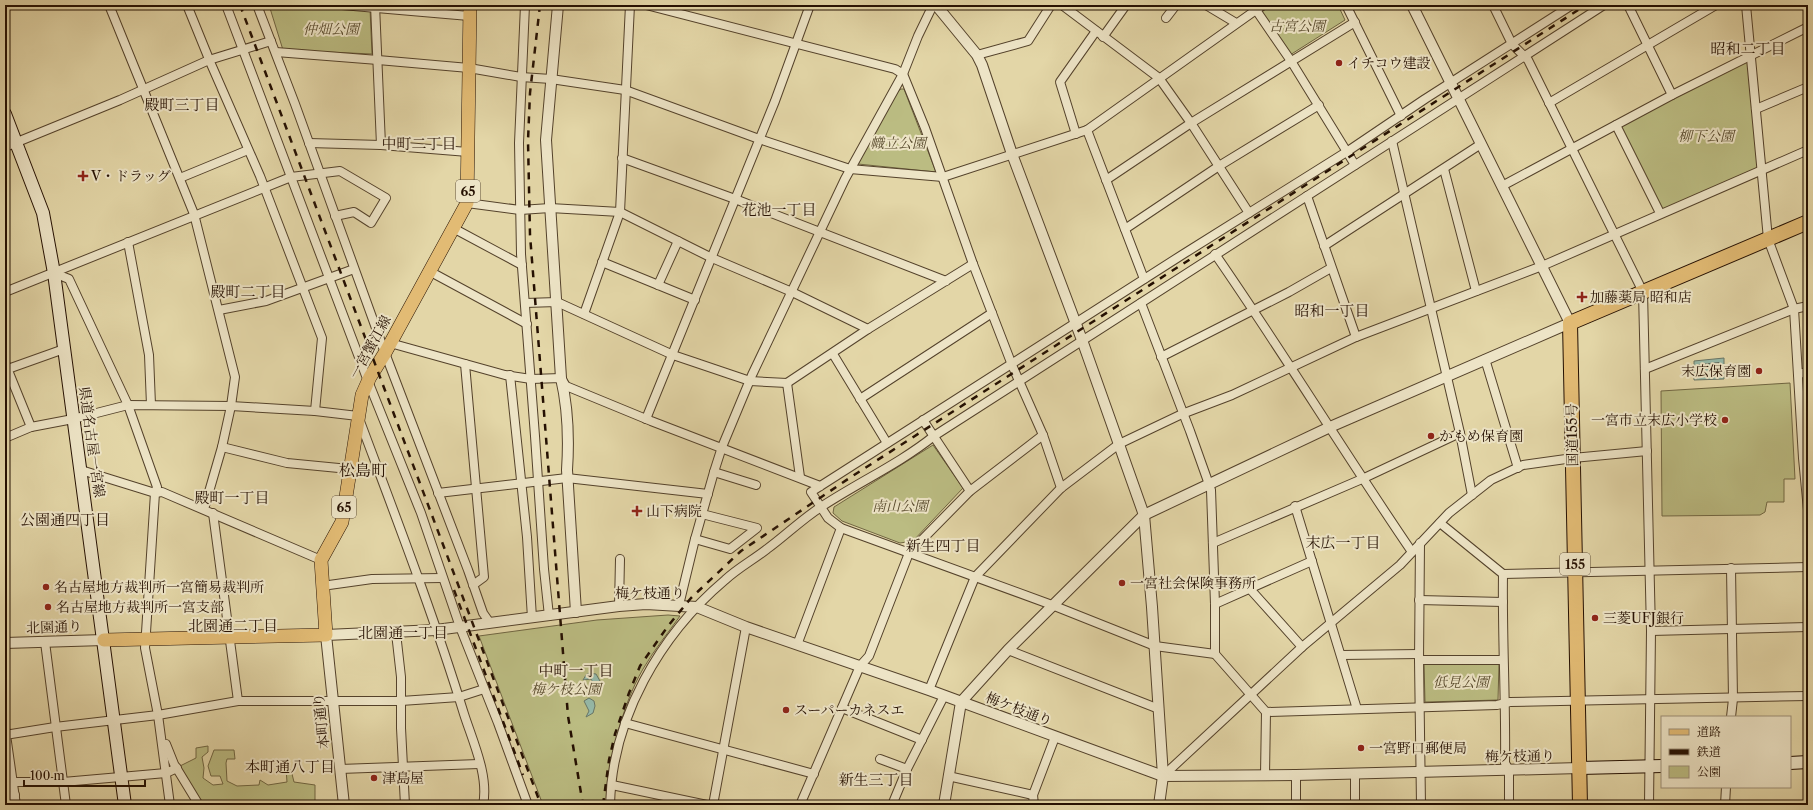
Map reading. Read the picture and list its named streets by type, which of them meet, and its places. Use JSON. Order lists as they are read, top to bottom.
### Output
{
  "streets": {
    "highway": ["国道155号", "155"],
    "main road": ["65", "一宮蟹江線", "県道名古屋一宮線"],
    "street": ["梅ケ枝通り", "北園通り", "本町通り"]
  },
  "crossings": [
    ["国道155号", "梅ケ枝通り"],
    ["県道名古屋一宮線", "北園通り"]
  ],
  "districts": [
    "昭和二丁目",
    "殿町三丁目",
    "中町二丁目",
    "花池一丁目",
    "殿町二丁目",
    "昭和一丁目",
    "松島町",
    "殿町一丁目",
    "公園通四丁目",
    "末広一丁目",
    "新生四丁目",
    "北園通二丁目",
    "北園通一丁目",
    "中町一丁目",
    "本町通八丁目",
    "新生三丁目"
  ],
  "parks": [
    "古宮公園",
    "仲畑公園",
    "柳下公園",
    "幟立公園",
    "南山公園",
    "低見公園",
    "梅ケ枝公園"
  ],
  "places": {
    "other": [
      "イチコウ建設",
      "末広保育園",
      "一宮市立末広小学校",
      "かもめ保育園",
      "一宮社会保険事務所",
      "名古屋地方裁判所一宮簡易裁判所",
      "名古屋地方裁判所一宮支部",
      "三菱UFJ銀行",
      "スーパーカネスエ",
      "一宮野口郵便局",
      "津島屋"
    ],
    "health": ["V・ドラッグ", "加藤薬局 昭和店", "山下病院"]
  },
  "legend": ["道路", "鉄道", "公園"],
  "scale_bar": "100 m"
}
